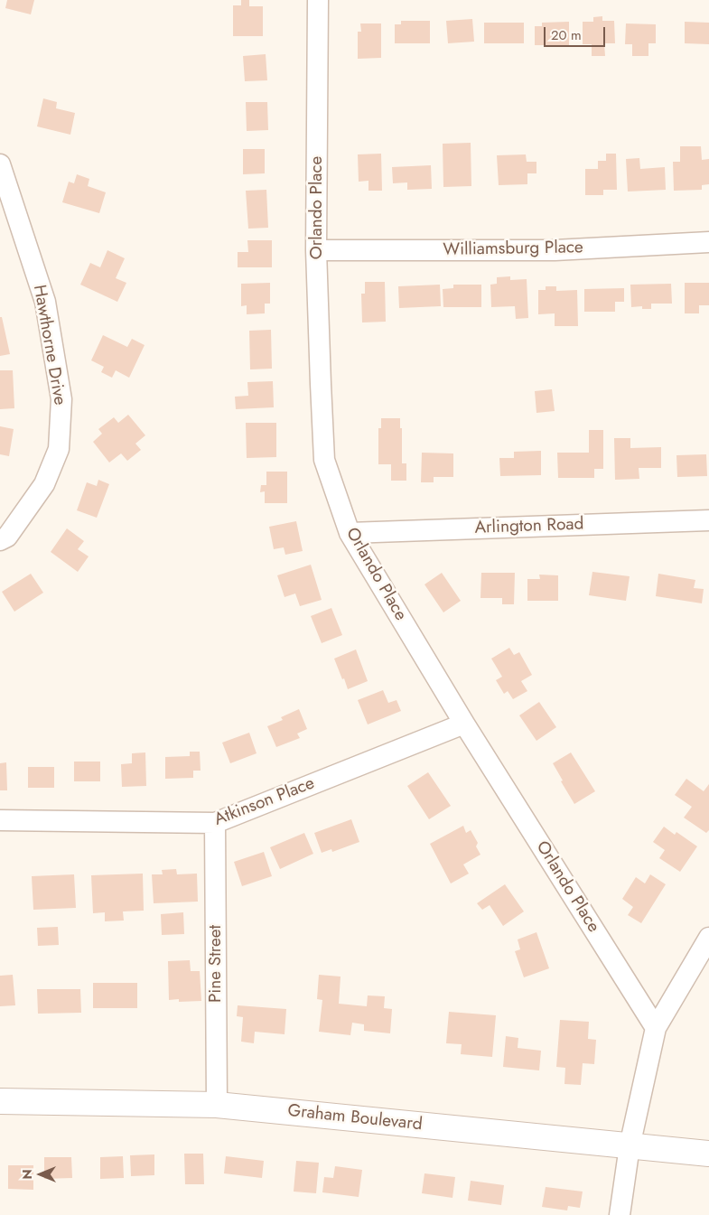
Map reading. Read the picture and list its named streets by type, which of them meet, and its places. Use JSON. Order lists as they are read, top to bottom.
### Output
{
  "streets": {
    "street": [
      "Orlando Place",
      "Williamsburg Place",
      "Hawthorne Drive",
      "Arlington Road",
      "Atkinson Place",
      "Pine Street",
      "Graham Boulevard"
    ]
  },
  "crossings": [
    ["Orlando Place", "Williamsburg Place"],
    ["Orlando Place", "Arlington Road"],
    ["Orlando Place", "Atkinson Place"],
    ["Atkinson Place", "Pine Street"],
    ["Pine Street", "Graham Boulevard"]
  ],
  "scale_bar": "20 m",
  "north": "left"
}
